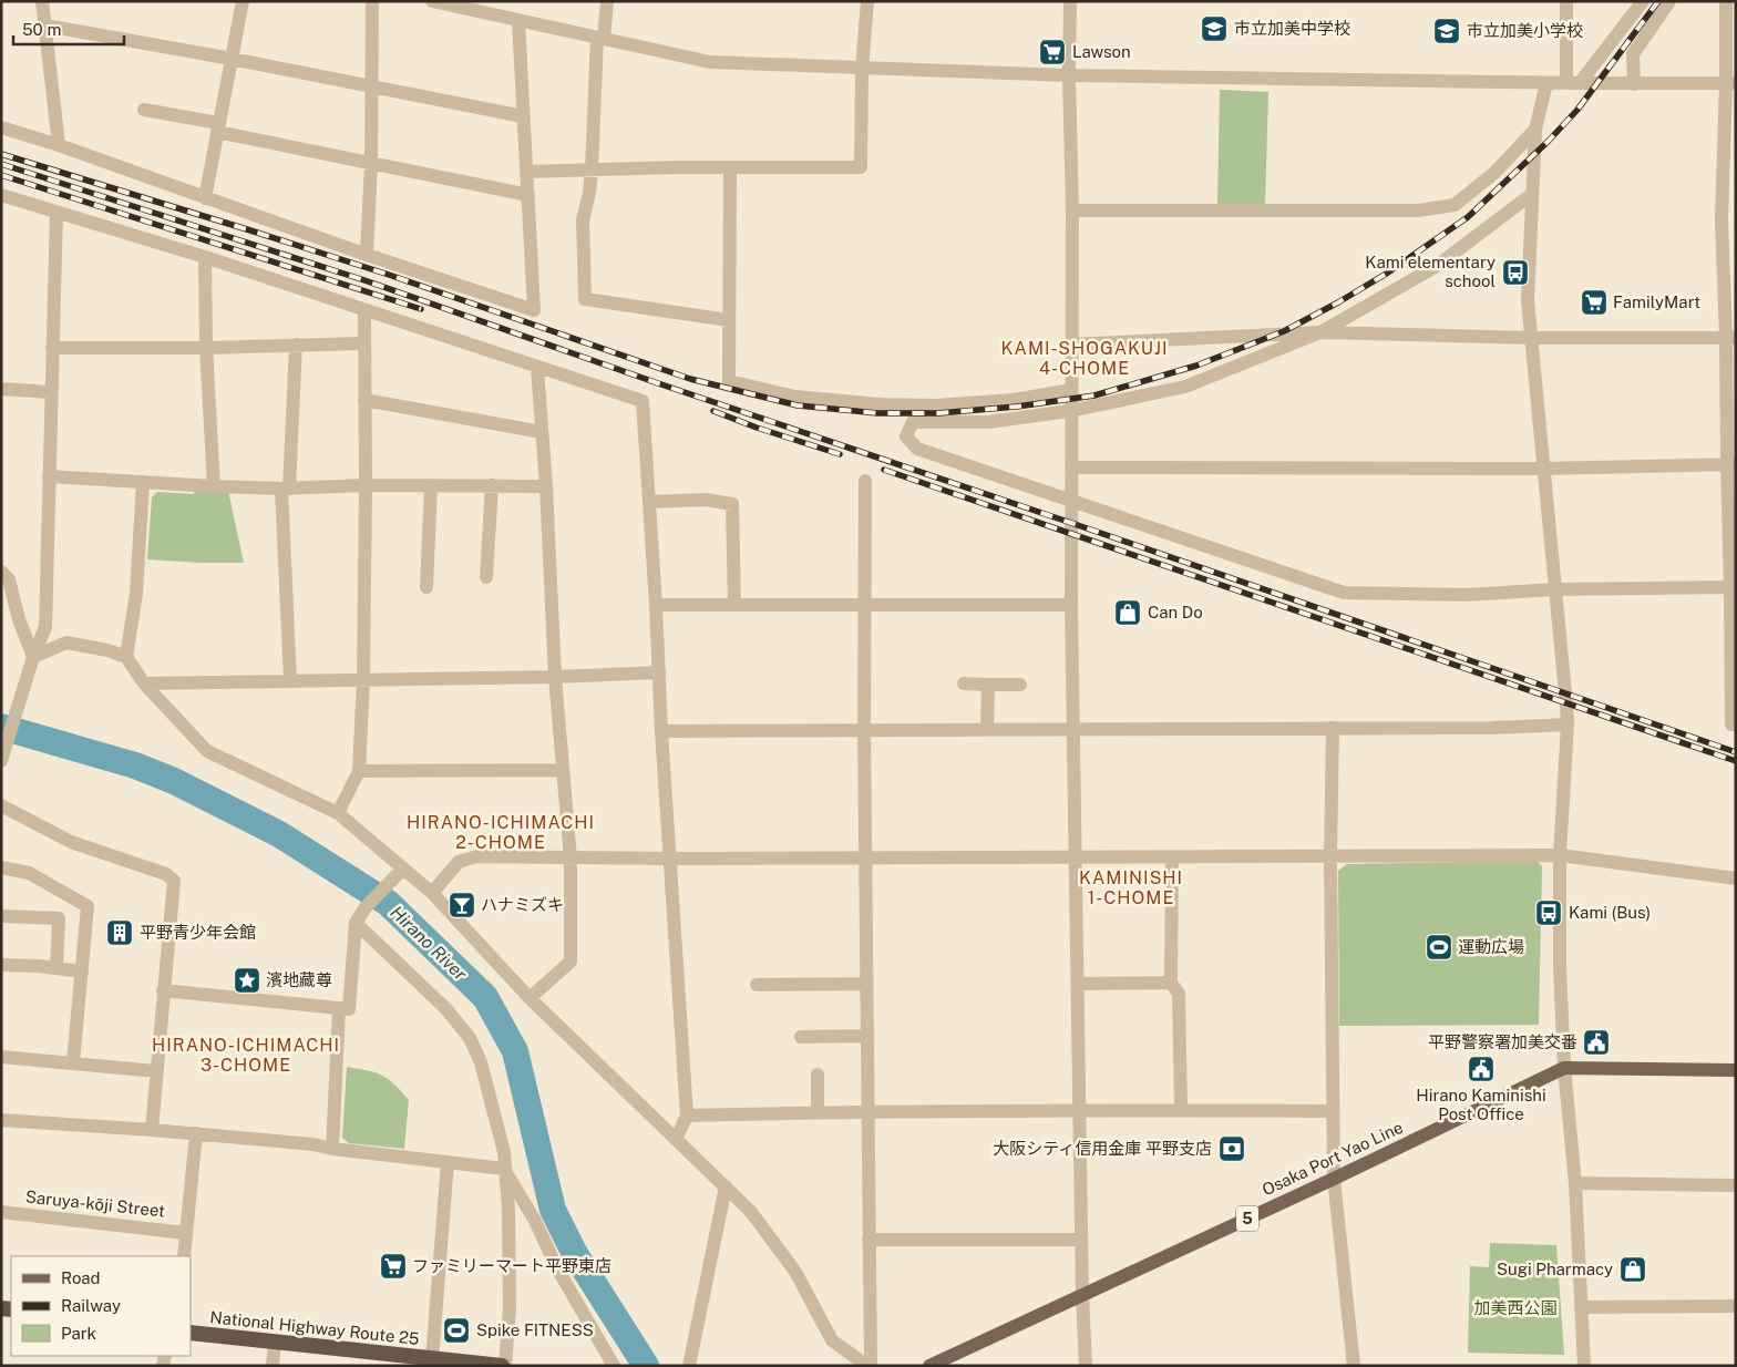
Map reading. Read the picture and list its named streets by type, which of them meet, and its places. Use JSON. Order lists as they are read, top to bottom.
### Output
{
  "streets": {
    "highway": ["National Highway Route 25"],
    "main road": ["Osaka Port Yao Line", "5"],
    "street": ["Saruya-kōji Street"]
  },
  "districts": [
    "KAMI-SHOGAKUJI 4-CHOME",
    "HIRANO-ICHIMACHI 2-CHOME",
    "KAMINISHI 1-CHOME",
    "HIRANO-ICHIMACHI 3-CHOME"
  ],
  "water": ["Hirano River"],
  "parks": ["加美西公園"],
  "places": {
    "school or university": ["市立加美中学校", "市立加美小学校"],
    "supermarket": ["Lawson", "FamilyMart", "ファミリーマート平野東店"],
    "bus stop": ["Kami elementary school", "Kami (Bus)"],
    "shop": ["Can Do", "Sugi Pharmacy"],
    "bar": ["ハナミズキ"],
    "building": ["平野青少年会館"],
    "sports": ["運動広場", "Spike FITNESS"],
    "place": ["濱地藏尊"],
    "public building": ["平野警察署加美交番", "Hirano Kaminishi Post Office"],
    "bank": ["大阪シティ信用金庫 平野支店"]
  },
  "legend": ["Road", "Railway", "Park"],
  "scale_bar": "50 m"
}
